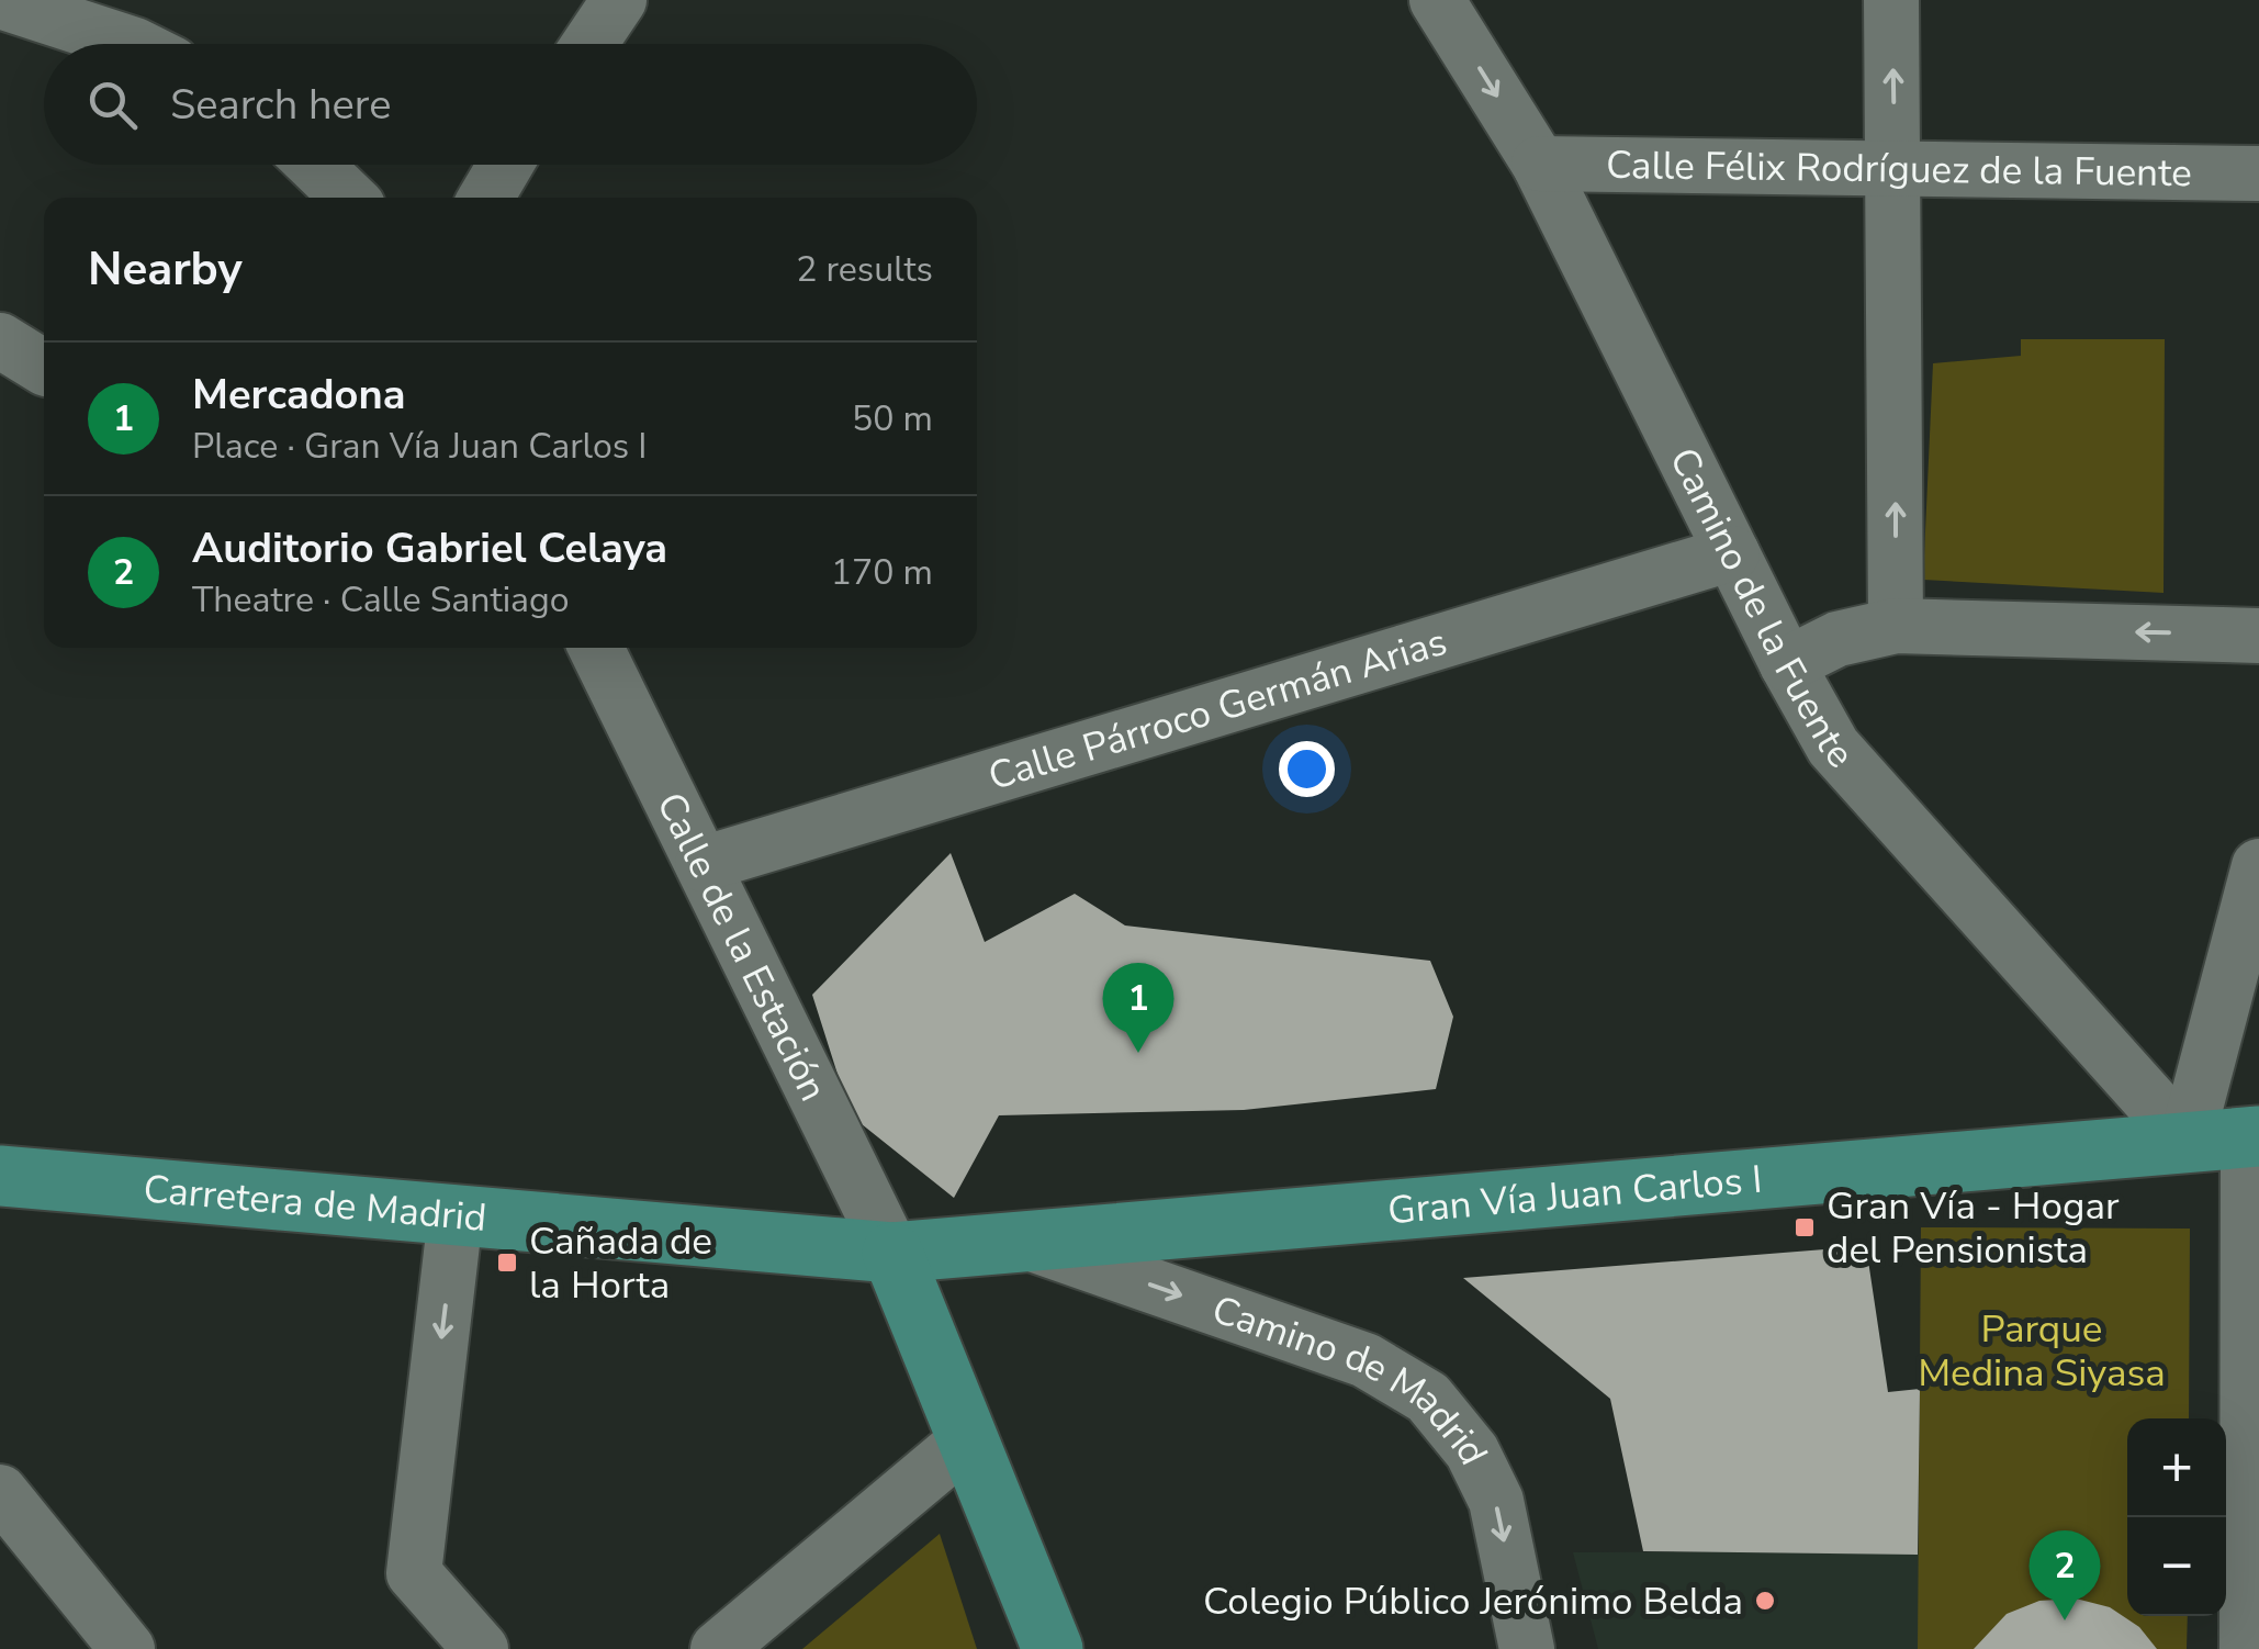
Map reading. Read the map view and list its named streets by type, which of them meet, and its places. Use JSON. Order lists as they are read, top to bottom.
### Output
{
  "streets": {
    "main road": ["Gran Vía Juan Carlos I", "Carretera de Madrid"],
    "street": [
      "Calle Félix Rodríguez de la Fuente",
      "Camino de la Fuente",
      "Calle Párroco Germán Arias",
      "Calle de la Estación",
      "Camino de Madrid"
    ]
  },
  "crossings": [
    ["Calle Félix Rodríguez de la Fuente", "Camino de la Fuente"],
    ["Camino de la Fuente", "Calle Párroco Germán Arias"],
    ["Camino de la Fuente", "Gran Vía Juan Carlos I"],
    ["Calle Párroco Germán Arias", "Calle de la Estación"],
    ["Calle de la Estación", "Gran Vía Juan Carlos I"],
    ["Calle de la Estación", "Carretera de Madrid"],
    ["Gran Vía Juan Carlos I", "Carretera de Madrid"],
    ["Gran Vía Juan Carlos I", "Camino de Madrid"]
  ],
  "one_way": ["Camino de Madrid"],
  "parks": ["Parque Medina Siyasa"],
  "places": {
    "transit": ["Gran Vía - Hogar del Pensionista", "Cañada de la Horta"],
    "other": ["Colegio Público Jerónimo Belda"]
  },
  "page": {
    "search": "Search here",
    "heading": ["Nearby", "2 results"],
    "list": [
      {
        "mark": "1",
        "name": "Mercadona",
        "note": "Place · Gran Vía Juan Carlos I",
        "value": "50 m"
      },
      {
        "mark": "2",
        "name": "Auditorio Gabriel Celaya",
        "note": "Theatre · Calle Santiago",
        "value": "170 m"
      }
    ],
    "pins": ["1", "2"],
    "map_buttons": ["+", "−"]
  }
}
